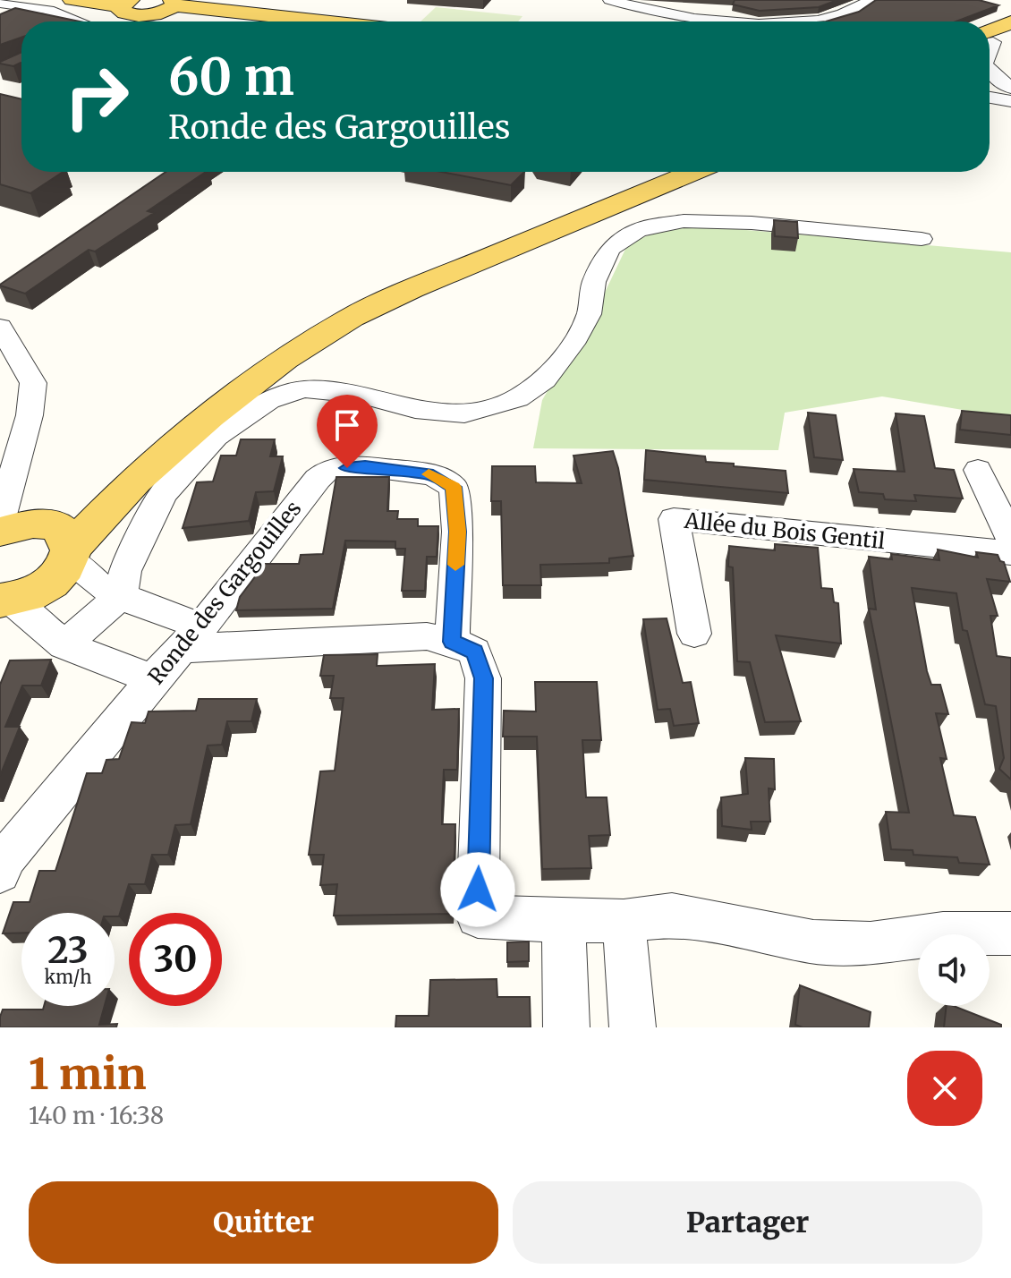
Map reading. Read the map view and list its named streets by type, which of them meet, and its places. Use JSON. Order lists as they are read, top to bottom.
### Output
{
  "streets": {
    "street": ["Allée du Bois Gentil", "Ronde des Gargouilles"]
  },
  "page": {
    "turn": ["60 m", "Ronde des Gargouilles"],
    "speed": "23 km/h",
    "limit": "30",
    "heading": ["1 min", "140 m · 16:38"],
    "buttons": ["Quitter", "Partager"]
  }
}
